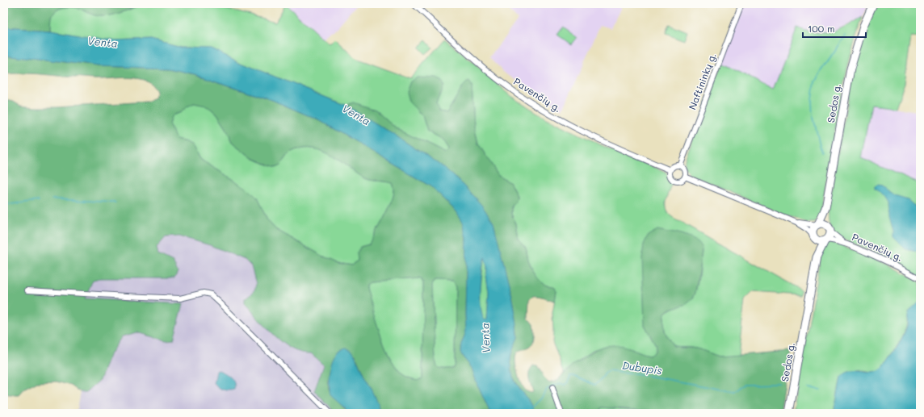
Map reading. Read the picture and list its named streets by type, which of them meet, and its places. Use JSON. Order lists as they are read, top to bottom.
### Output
{
  "streets": {
    "main road": ["Sedos g."],
    "street": ["Naftininkų g.", "Pavenčių g."]
  },
  "crossings": [
    ["Naftininkų g.", "Pavenčių g."],
    ["Pavenčių g.", "Sedos g."]
  ],
  "water": ["Venta", "Dubupis"],
  "scale_bar": "100 m"
}
